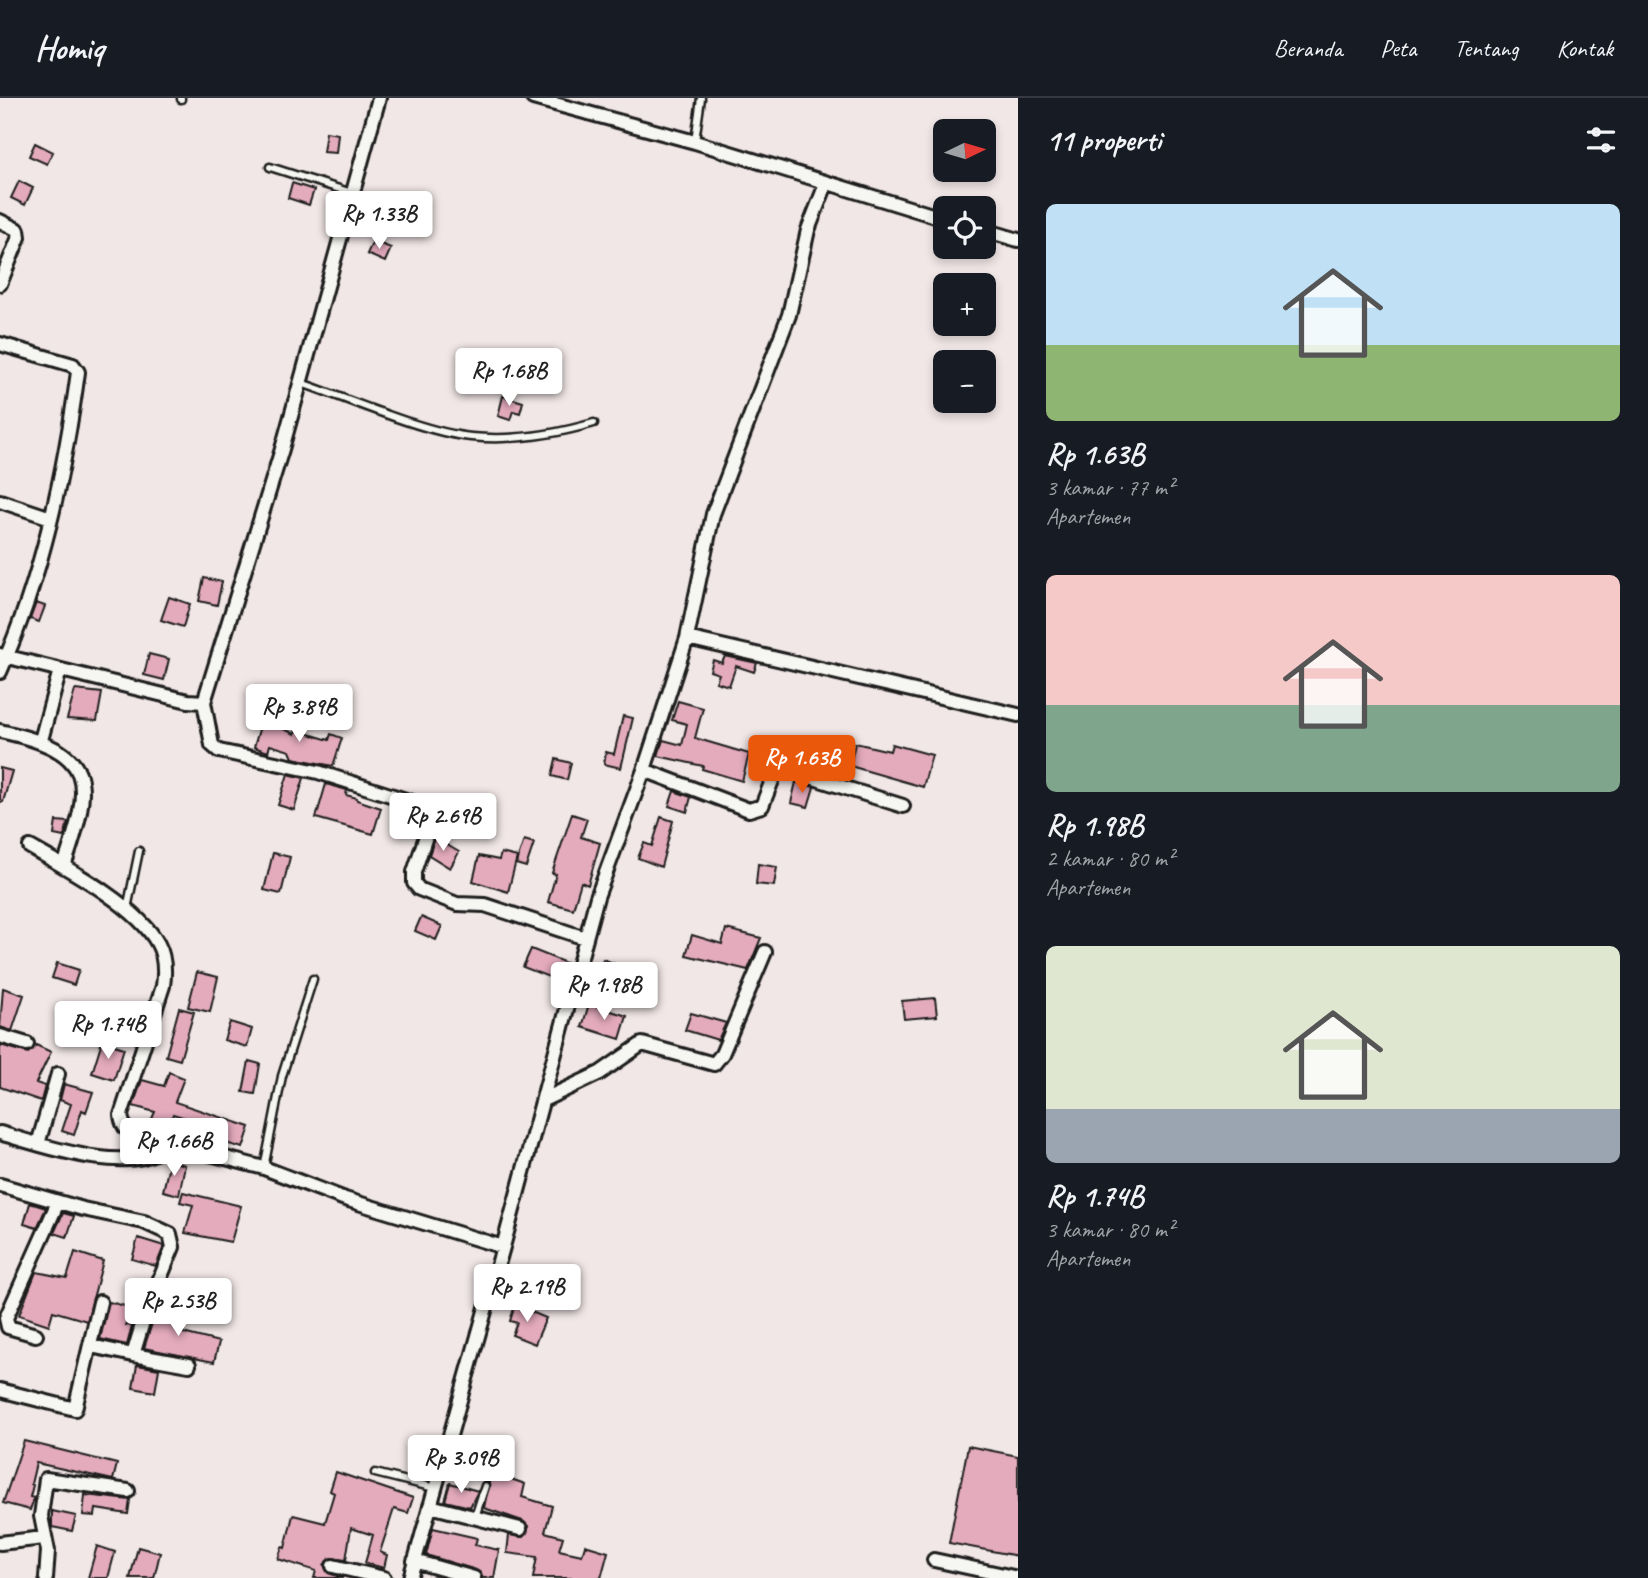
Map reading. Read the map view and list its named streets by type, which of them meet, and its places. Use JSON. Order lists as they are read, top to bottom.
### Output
{
  "north": "right",
  "page": {
    "header": "Homiq",
    "nav": [
      "Beranda",
      "Peta",
      "Tentang",
      "Kontak"
    ],
    "heading": "11 properti",
    "map_buttons": ["+", "−"],
    "list": [
      {
        "name": "Rp 1.63B",
        "note": "3 kamar · 77 m² · Apartemen"
      },
      {
        "name": "Rp 1.98B",
        "note": "2 kamar · 80 m² · Apartemen"
      },
      {
        "name": "Rp 1.74B",
        "note": "3 kamar · 80 m² · Apartemen"
      }
    ],
    "price": [
      "Rp 1.33B",
      "Rp 1.68B",
      "Rp 3.89B",
      "Rp 1.63B",
      "Rp 2.69B",
      "Rp 1.98B",
      "Rp 1.74B",
      "Rp 1.66B",
      "Rp 2.19B",
      "Rp 2.53B",
      "Rp 3.09B"
    ]
  }
}
